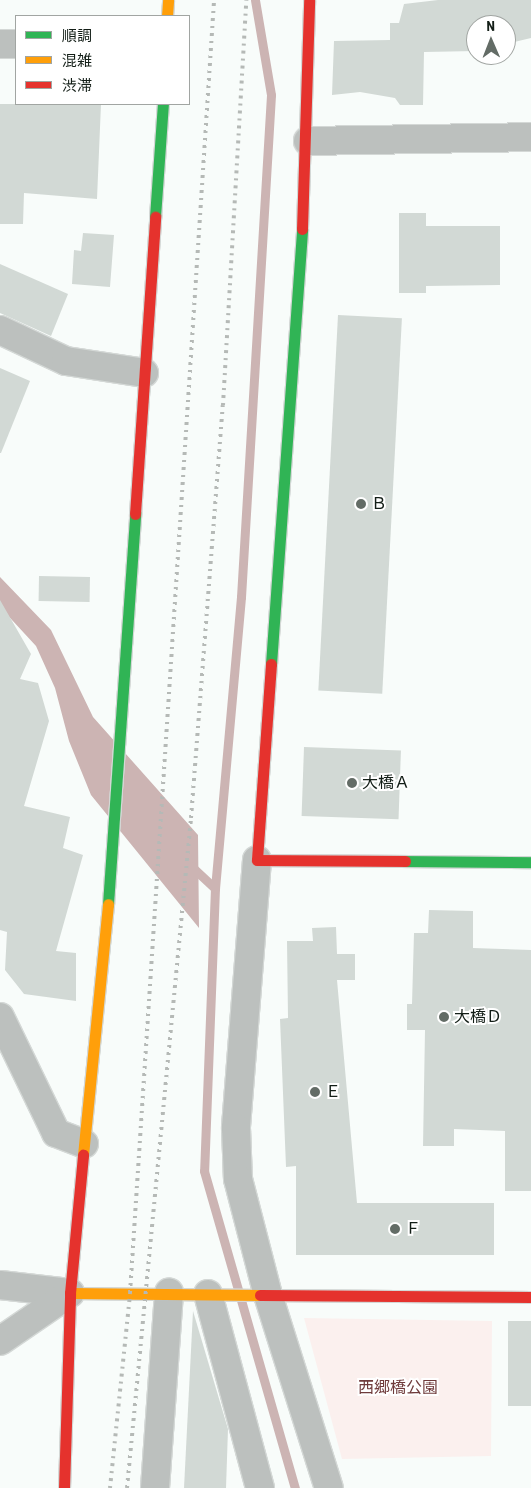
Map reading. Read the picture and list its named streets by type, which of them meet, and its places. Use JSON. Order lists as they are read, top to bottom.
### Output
{
  "parks": ["西郷橋公園"],
  "places": [
    "Ｂ",
    "大橋Ａ",
    "大橋Ｄ",
    "Ｅ",
    "Ｆ"
  ],
  "legend": ["順調", "混雑", "渋滞"],
  "north": "top"
}
